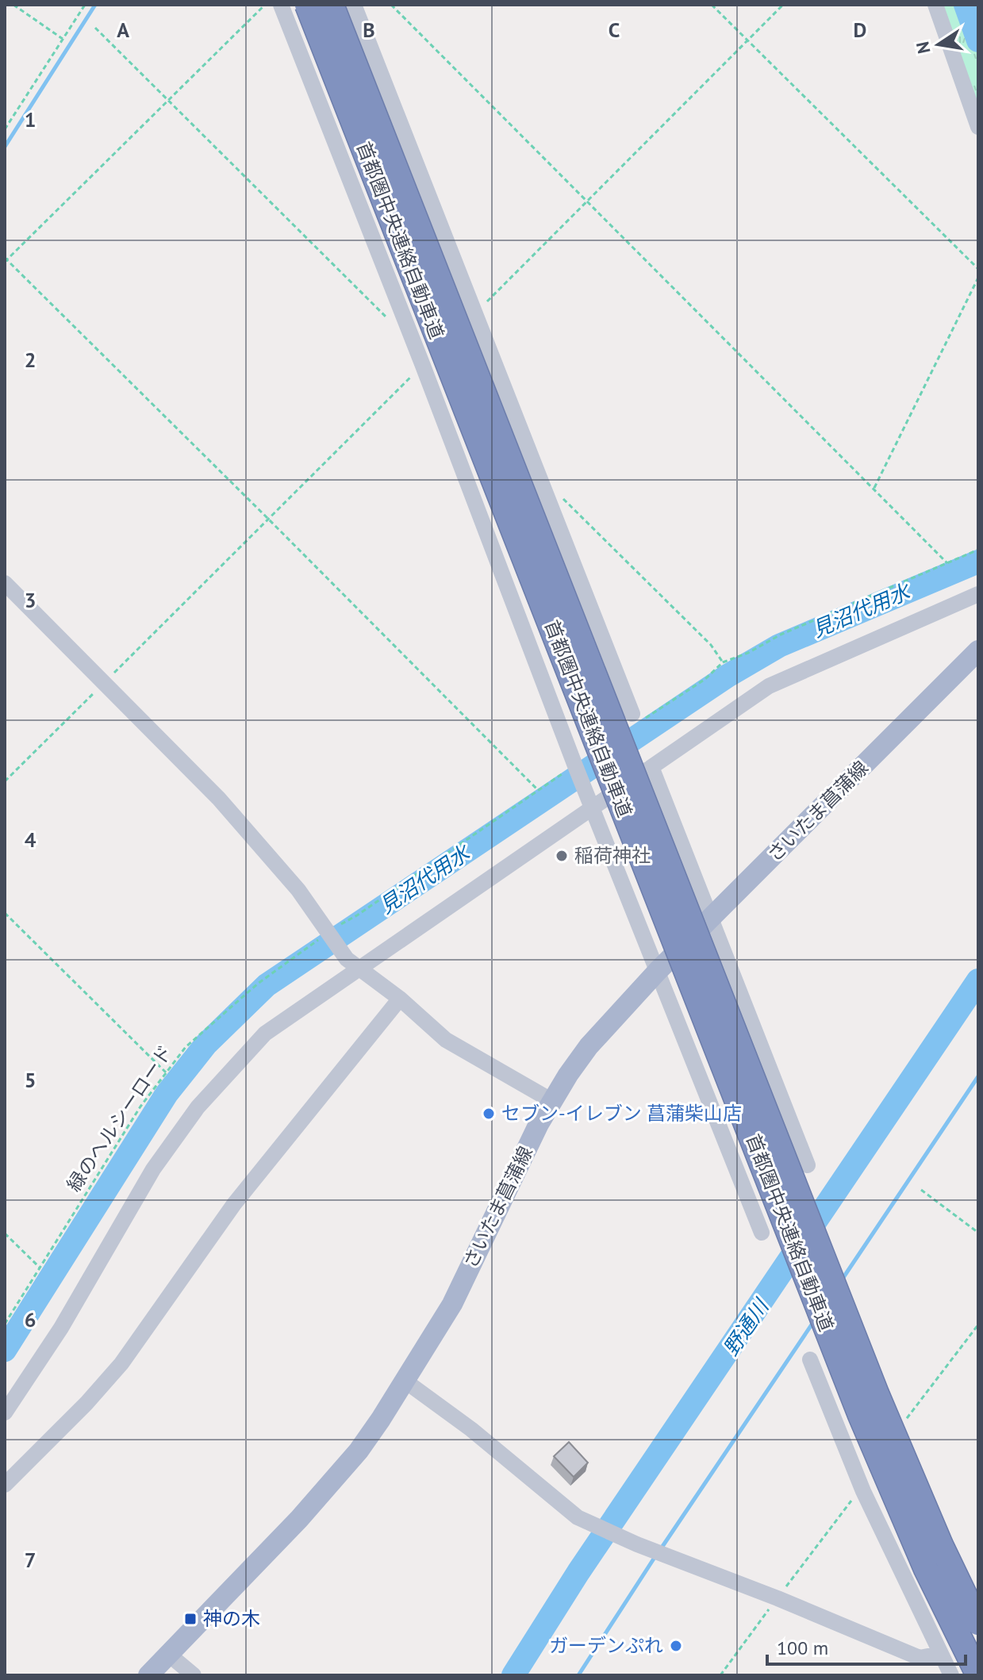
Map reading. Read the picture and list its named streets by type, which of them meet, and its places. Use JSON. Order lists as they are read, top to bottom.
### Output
{
  "streets": {
    "highway": ["首都圏中央連絡自動車道"],
    "main road": ["さいたま菖蒲線"],
    "path": ["緑のヘルシーロード"]
  },
  "water": ["見沼代用水", "野通川"],
  "places": {
    "other": ["稲荷神社", "セブン-イレブン 菖蒲柴山店", "ガーデンぷれ"],
    "transit": ["神の木"]
  },
  "scale_bar": "100 m",
  "north": "left",
  "grid": {
    "columns": [
      "A",
      "B",
      "C",
      "D"
    ],
    "rows": [
      "1",
      "2",
      "3",
      "4",
      "5",
      "6",
      "7"
    ]
  }
}
